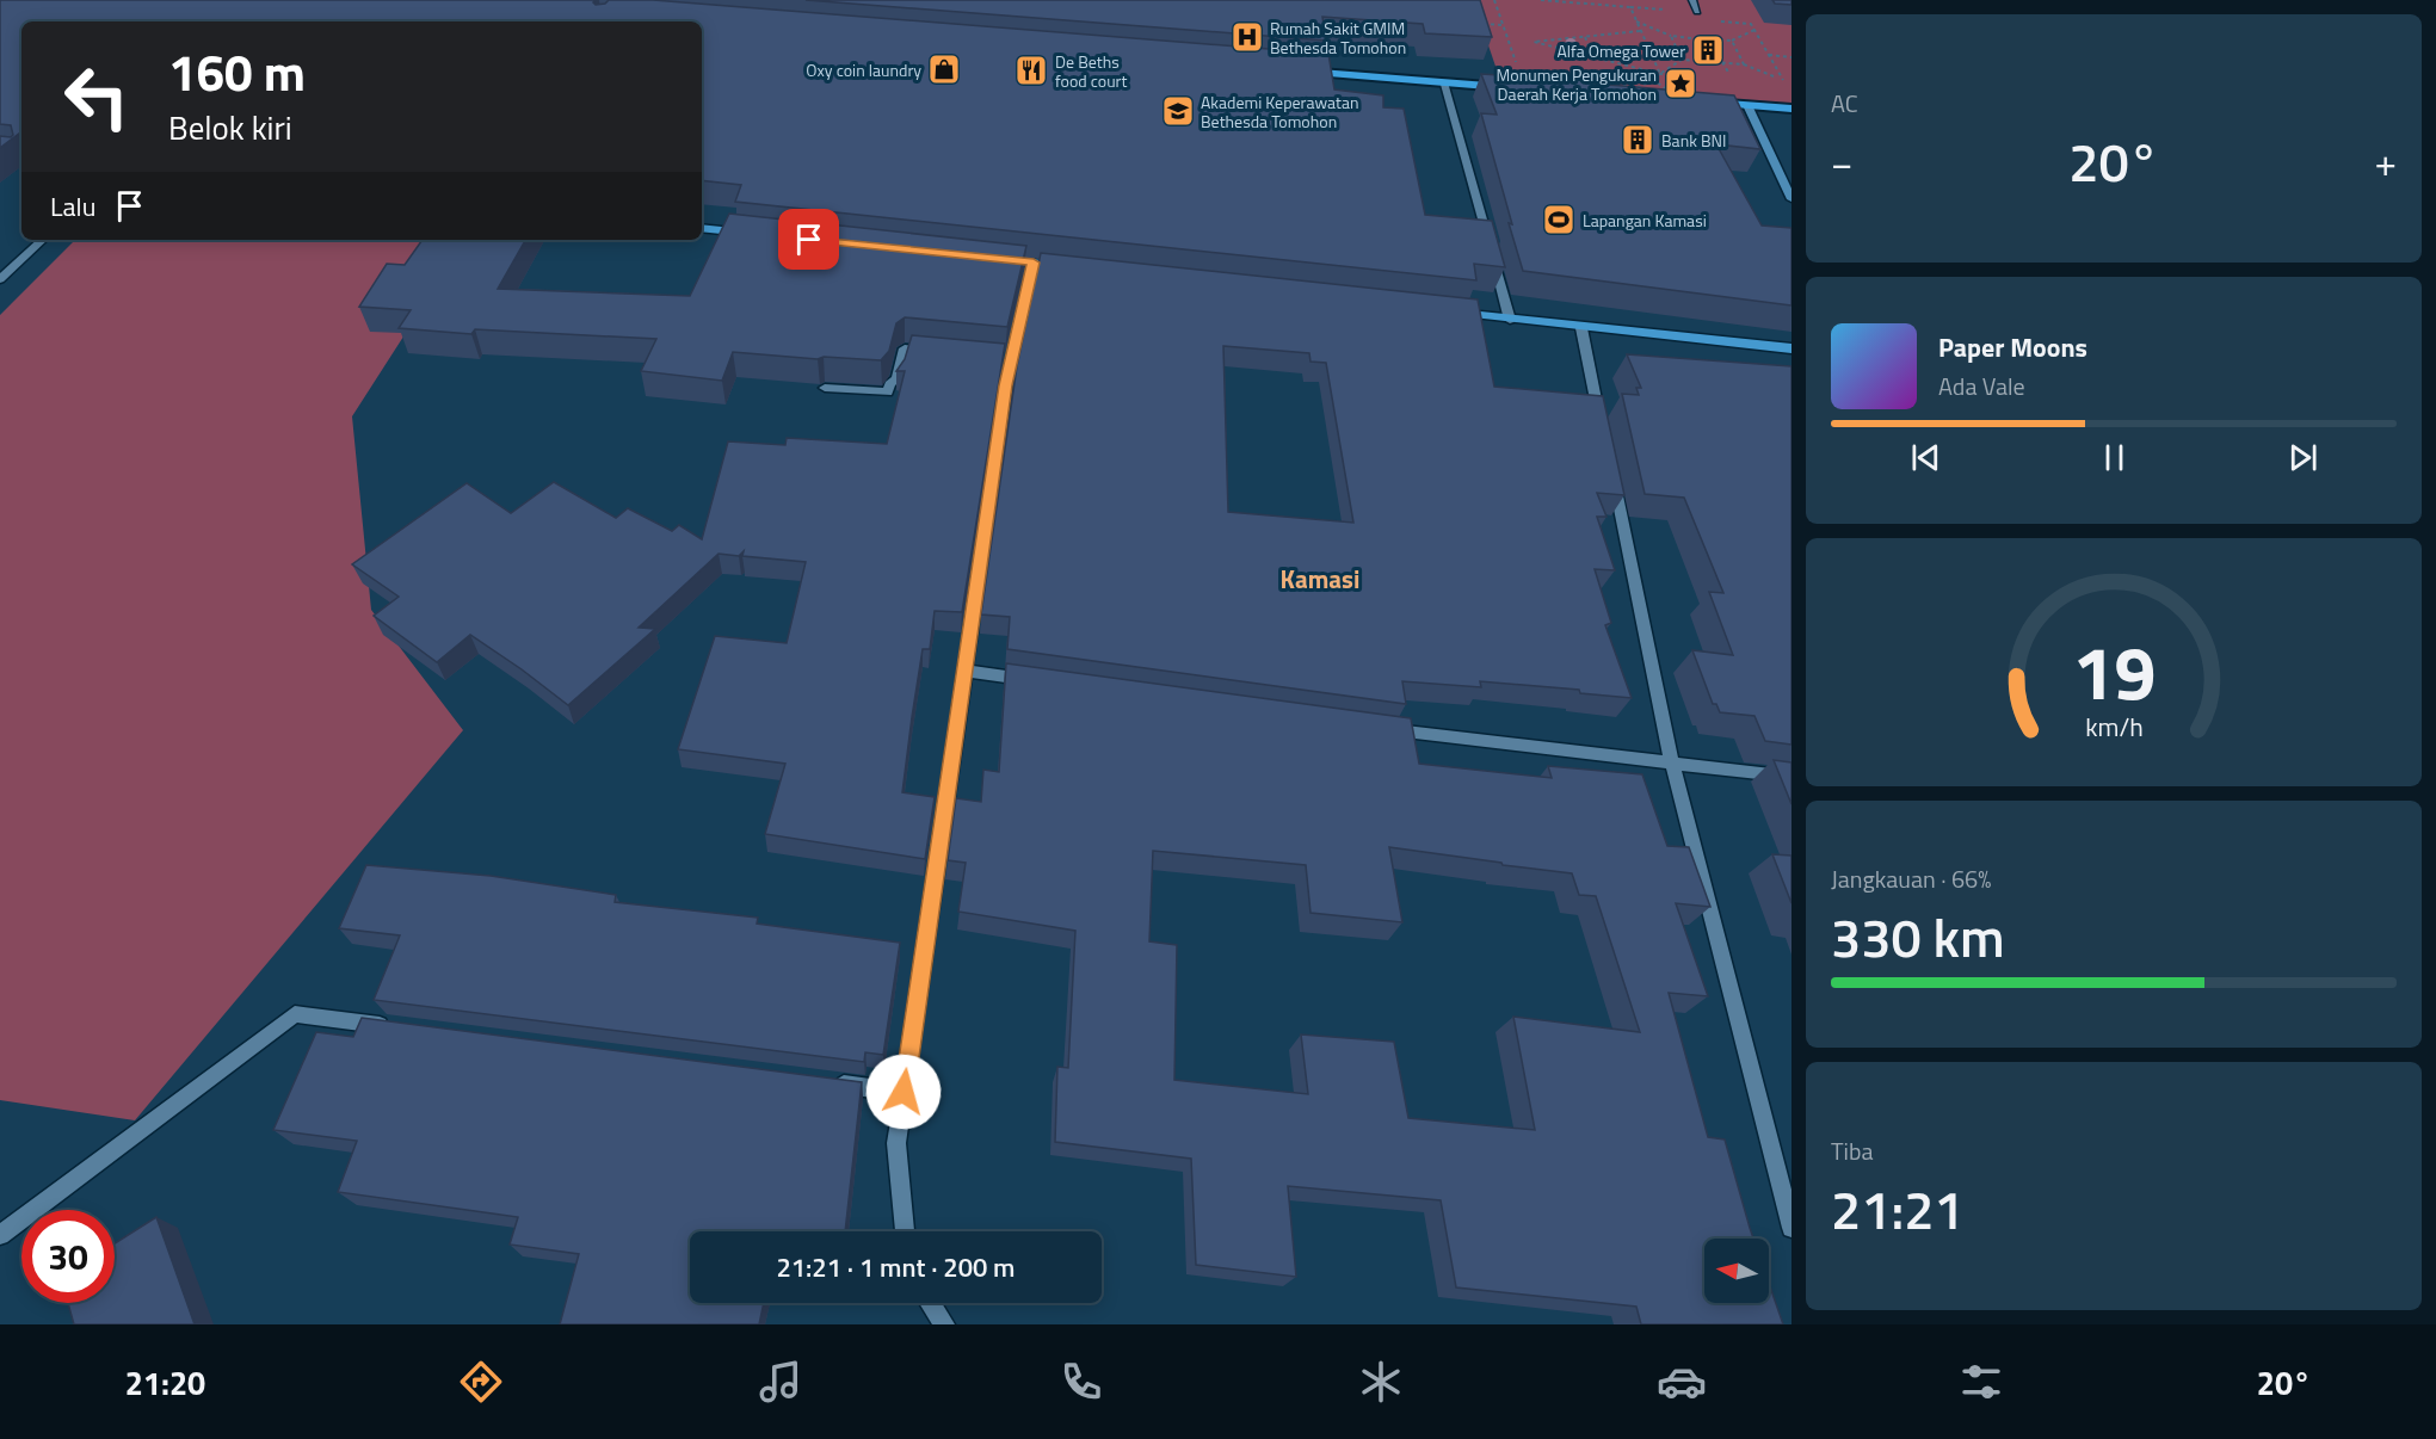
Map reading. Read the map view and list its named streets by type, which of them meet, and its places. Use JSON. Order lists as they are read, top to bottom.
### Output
{
  "districts": ["Kamasi"],
  "places": {
    "hospital": ["Rumah Sakit GMIM Bethesda Tomohon"],
    "building": ["Alfa Omega Tower", "Bank BNI"],
    "shop": ["Oxy coin laundry"],
    "restaurant": ["De Beths food court"],
    "place": ["Monumen Pengukuran Daerah Kerja Tomohon"],
    "school or university": ["Akademi Keperawatan Bethesda Tomohon"],
    "sports": ["Lapangan Kamasi"]
  },
  "north": "left",
  "page": {
    "tile": [
      "AC",
      ["Jangkauan · 66%", "330 km"],
      ["Tiba", "21:21"]
    ],
    "turn": ["160 m", "Belok kiri"],
    "heat": ["−", "20°", "+"],
    "then": "Lalu",
    "song": ["Paper Moons", "Ada Vale"],
    "limit": "30",
    "trip": "21:21 · 1 mnt · 200 m",
    "tabs": ["21:20", "20°"],
    "gauge": ["19", "km/h"]
  }
}
